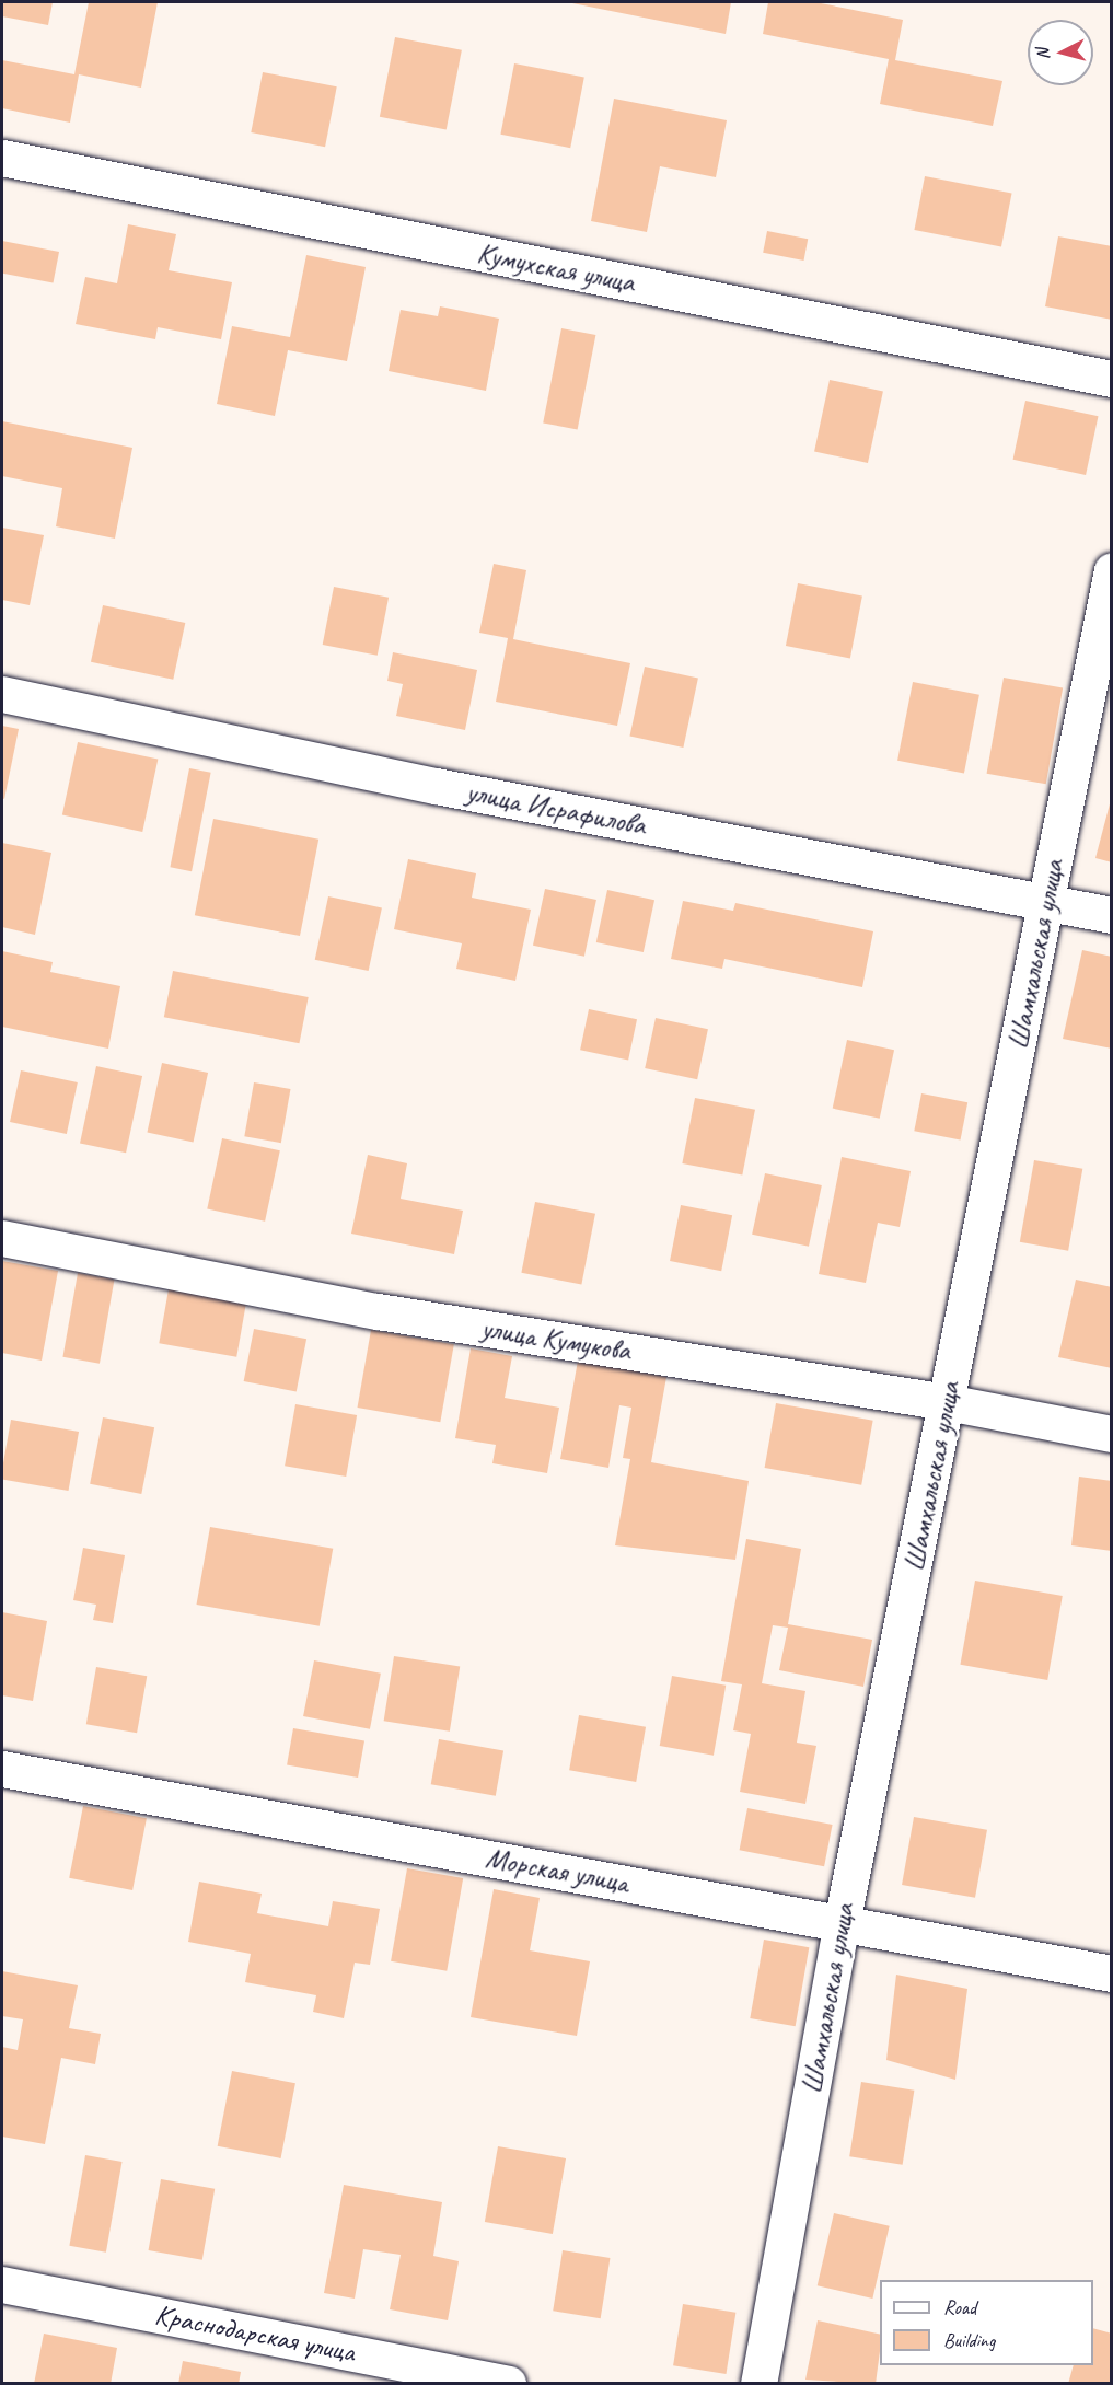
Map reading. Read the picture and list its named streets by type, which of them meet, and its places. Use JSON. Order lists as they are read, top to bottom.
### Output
{
  "streets": {
    "street": [
      "Кумухская улица",
      "улица Исрафилова",
      "Шамхальская улица",
      "улица Кумукова",
      "Морская улица",
      "Краснодарская улица"
    ]
  },
  "crossings": [
    ["улица Исрафилова", "Шамхальская улица"],
    ["Шамхальская улица", "улица Кумукова"],
    ["Шамхальская улица", "Морская улица"]
  ],
  "legend": ["Road", "Building"],
  "north": "left"
}
